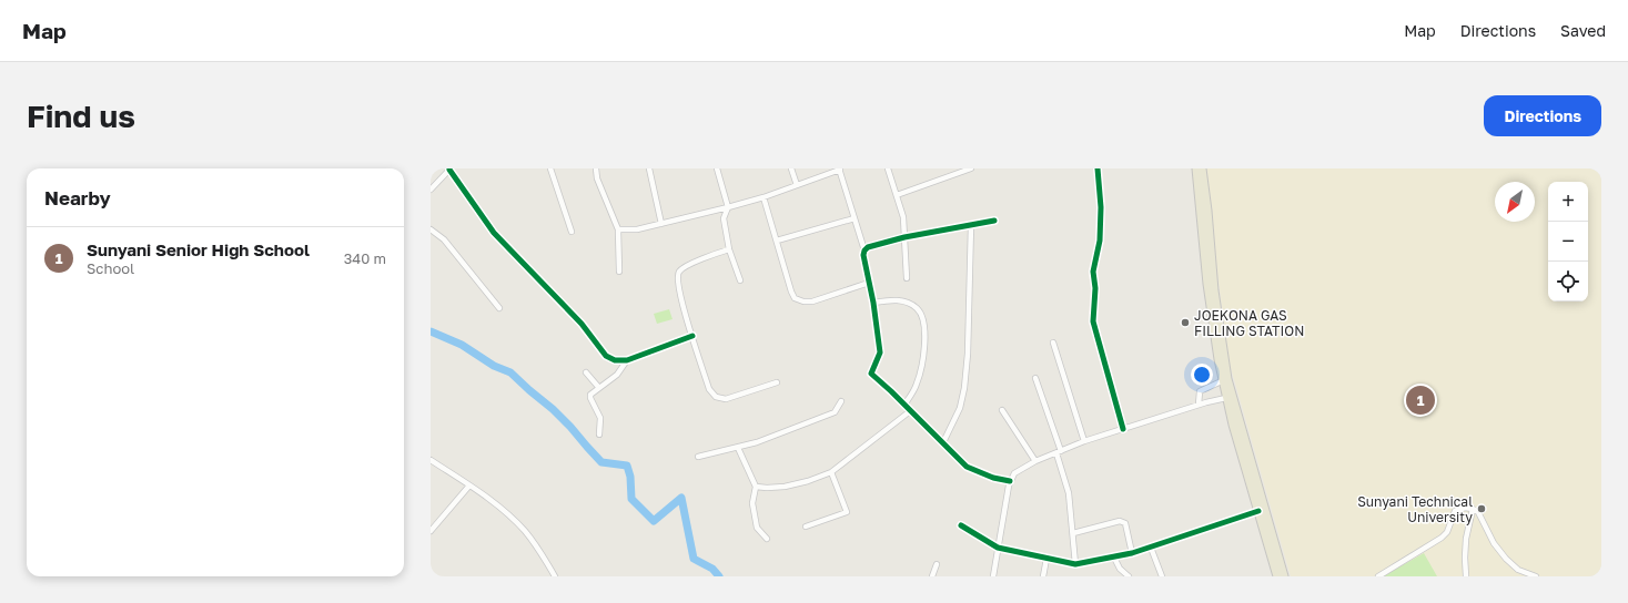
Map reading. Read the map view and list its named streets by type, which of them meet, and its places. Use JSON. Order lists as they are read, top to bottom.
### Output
{
  "places": ["JOEKONA GAS FILLING STATION", "Sunyani Technical University"],
  "north": "bottom left",
  "page": {
    "header": "Map",
    "nav": ["Map", "Directions", "Saved"],
    "buttons": "Directions",
    "title": "Find us",
    "heading": "Nearby",
    "map_buttons": ["+", "−"],
    "list": [
      {
        "mark": "1",
        "name": "Sunyani Senior High School",
        "note": "School",
        "value": "340 m"
      }
    ],
    "pins": "1"
  }
}
